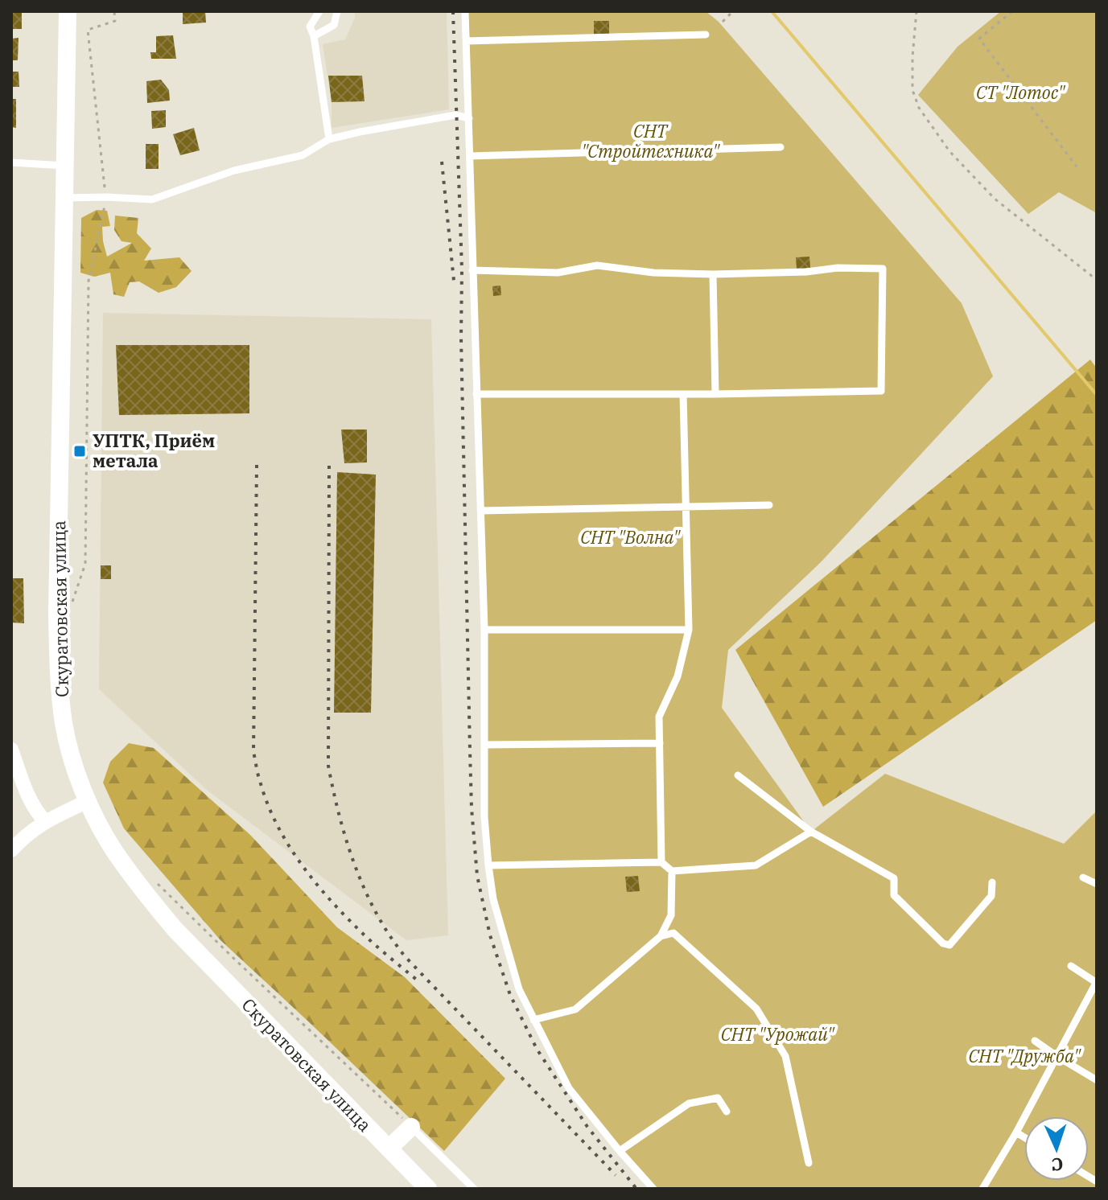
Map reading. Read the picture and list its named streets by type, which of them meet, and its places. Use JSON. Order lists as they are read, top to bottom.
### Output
{
  "streets": {
    "street": ["Скуратовская улица"]
  },
  "parks": [
    "СТ \"Лотос\"",
    "СНТ \"Стройтехника\"",
    "СНТ \"Волна\"",
    "СНТ \"Урожай\"",
    "СНТ \"Дружба\""
  ],
  "places": {
    "transit": ["УПТК, Приём метала"]
  },
  "north": "bottom"
}
